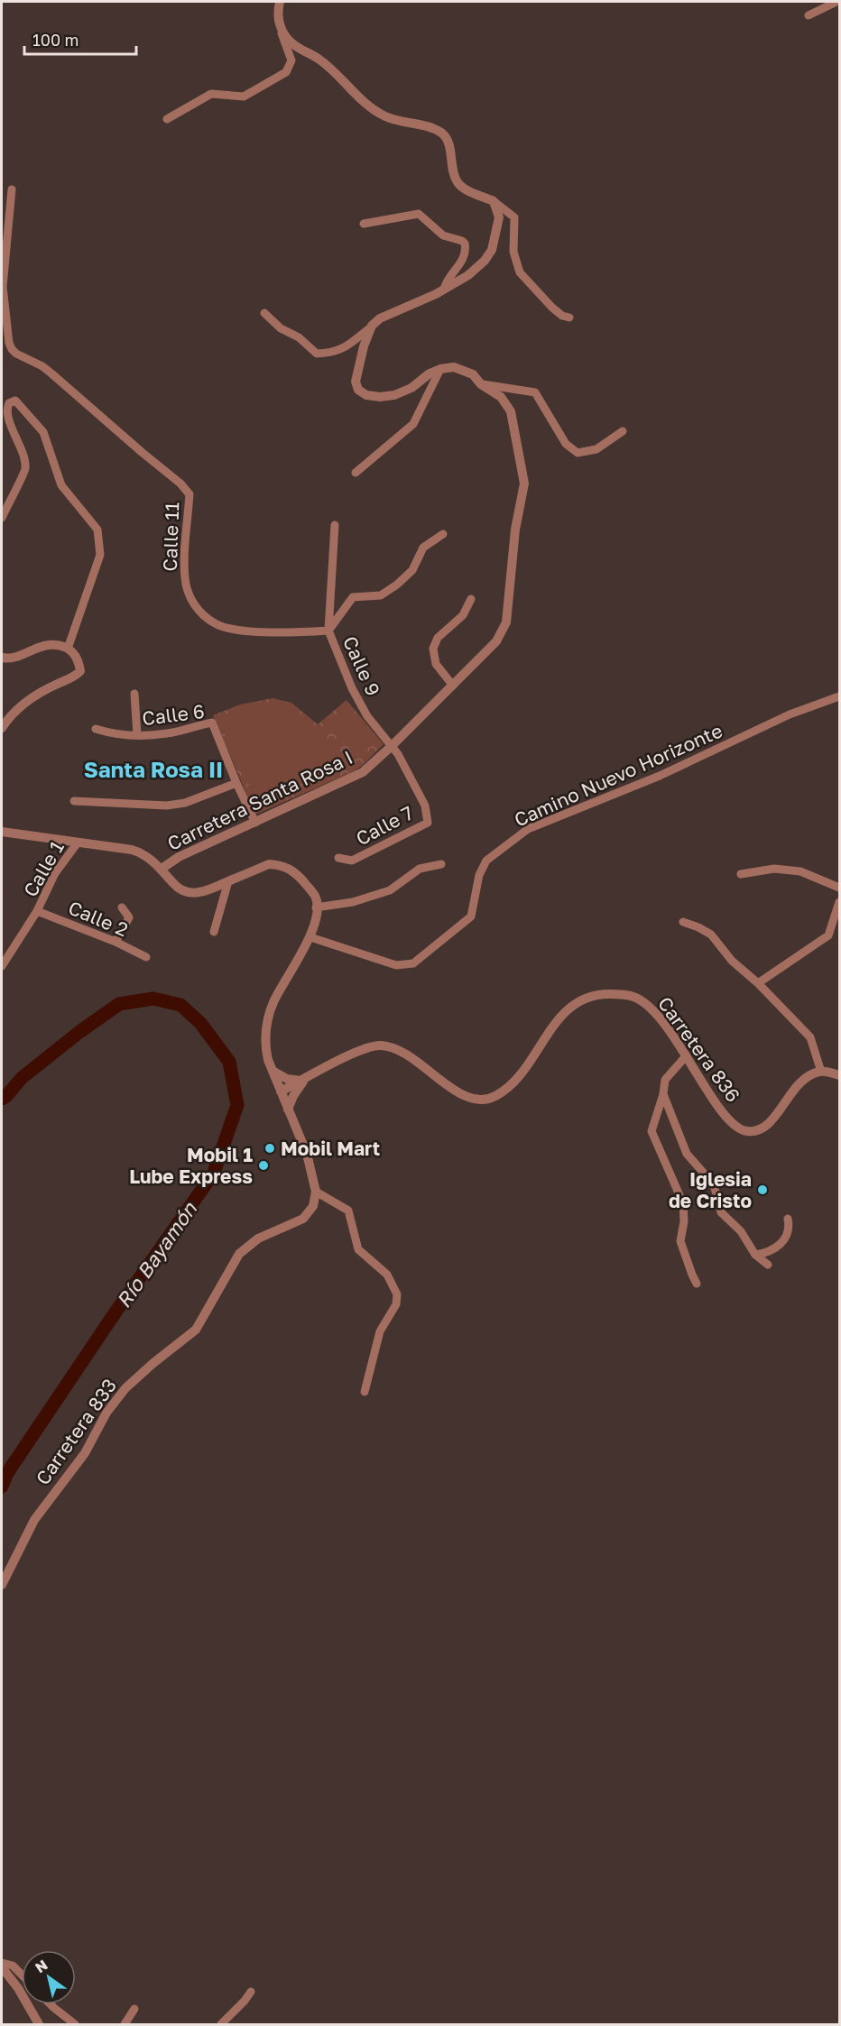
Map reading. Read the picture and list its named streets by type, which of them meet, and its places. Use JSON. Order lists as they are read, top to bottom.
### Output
{
  "streets": {
    "street": [
      "Calle 11",
      "Calle 9",
      "Calle 6",
      "Camino Nuevo Horizonte",
      "Carretera Santa Rosa I",
      "Calle 7",
      "Calle 1",
      "Calle 2",
      "Carretera 836",
      "Carretera 833"
    ]
  },
  "crossings": [
    ["Calle 11", "Calle 9"],
    ["Calle 9", "Carretera Santa Rosa I"],
    ["Calle 9", "Calle 7"],
    ["Calle 6", "Carretera Santa Rosa I"],
    ["Carretera Santa Rosa I", "Calle 7"],
    ["Calle 1", "Calle 2"]
  ],
  "districts": ["Santa Rosa II"],
  "water": ["Río Bayamón"],
  "places": ["Mobil Mart", "Mobil 1 Lube Express", "Iglesia de Cristo"],
  "scale_bar": "100 m",
  "north": "top left"
}
